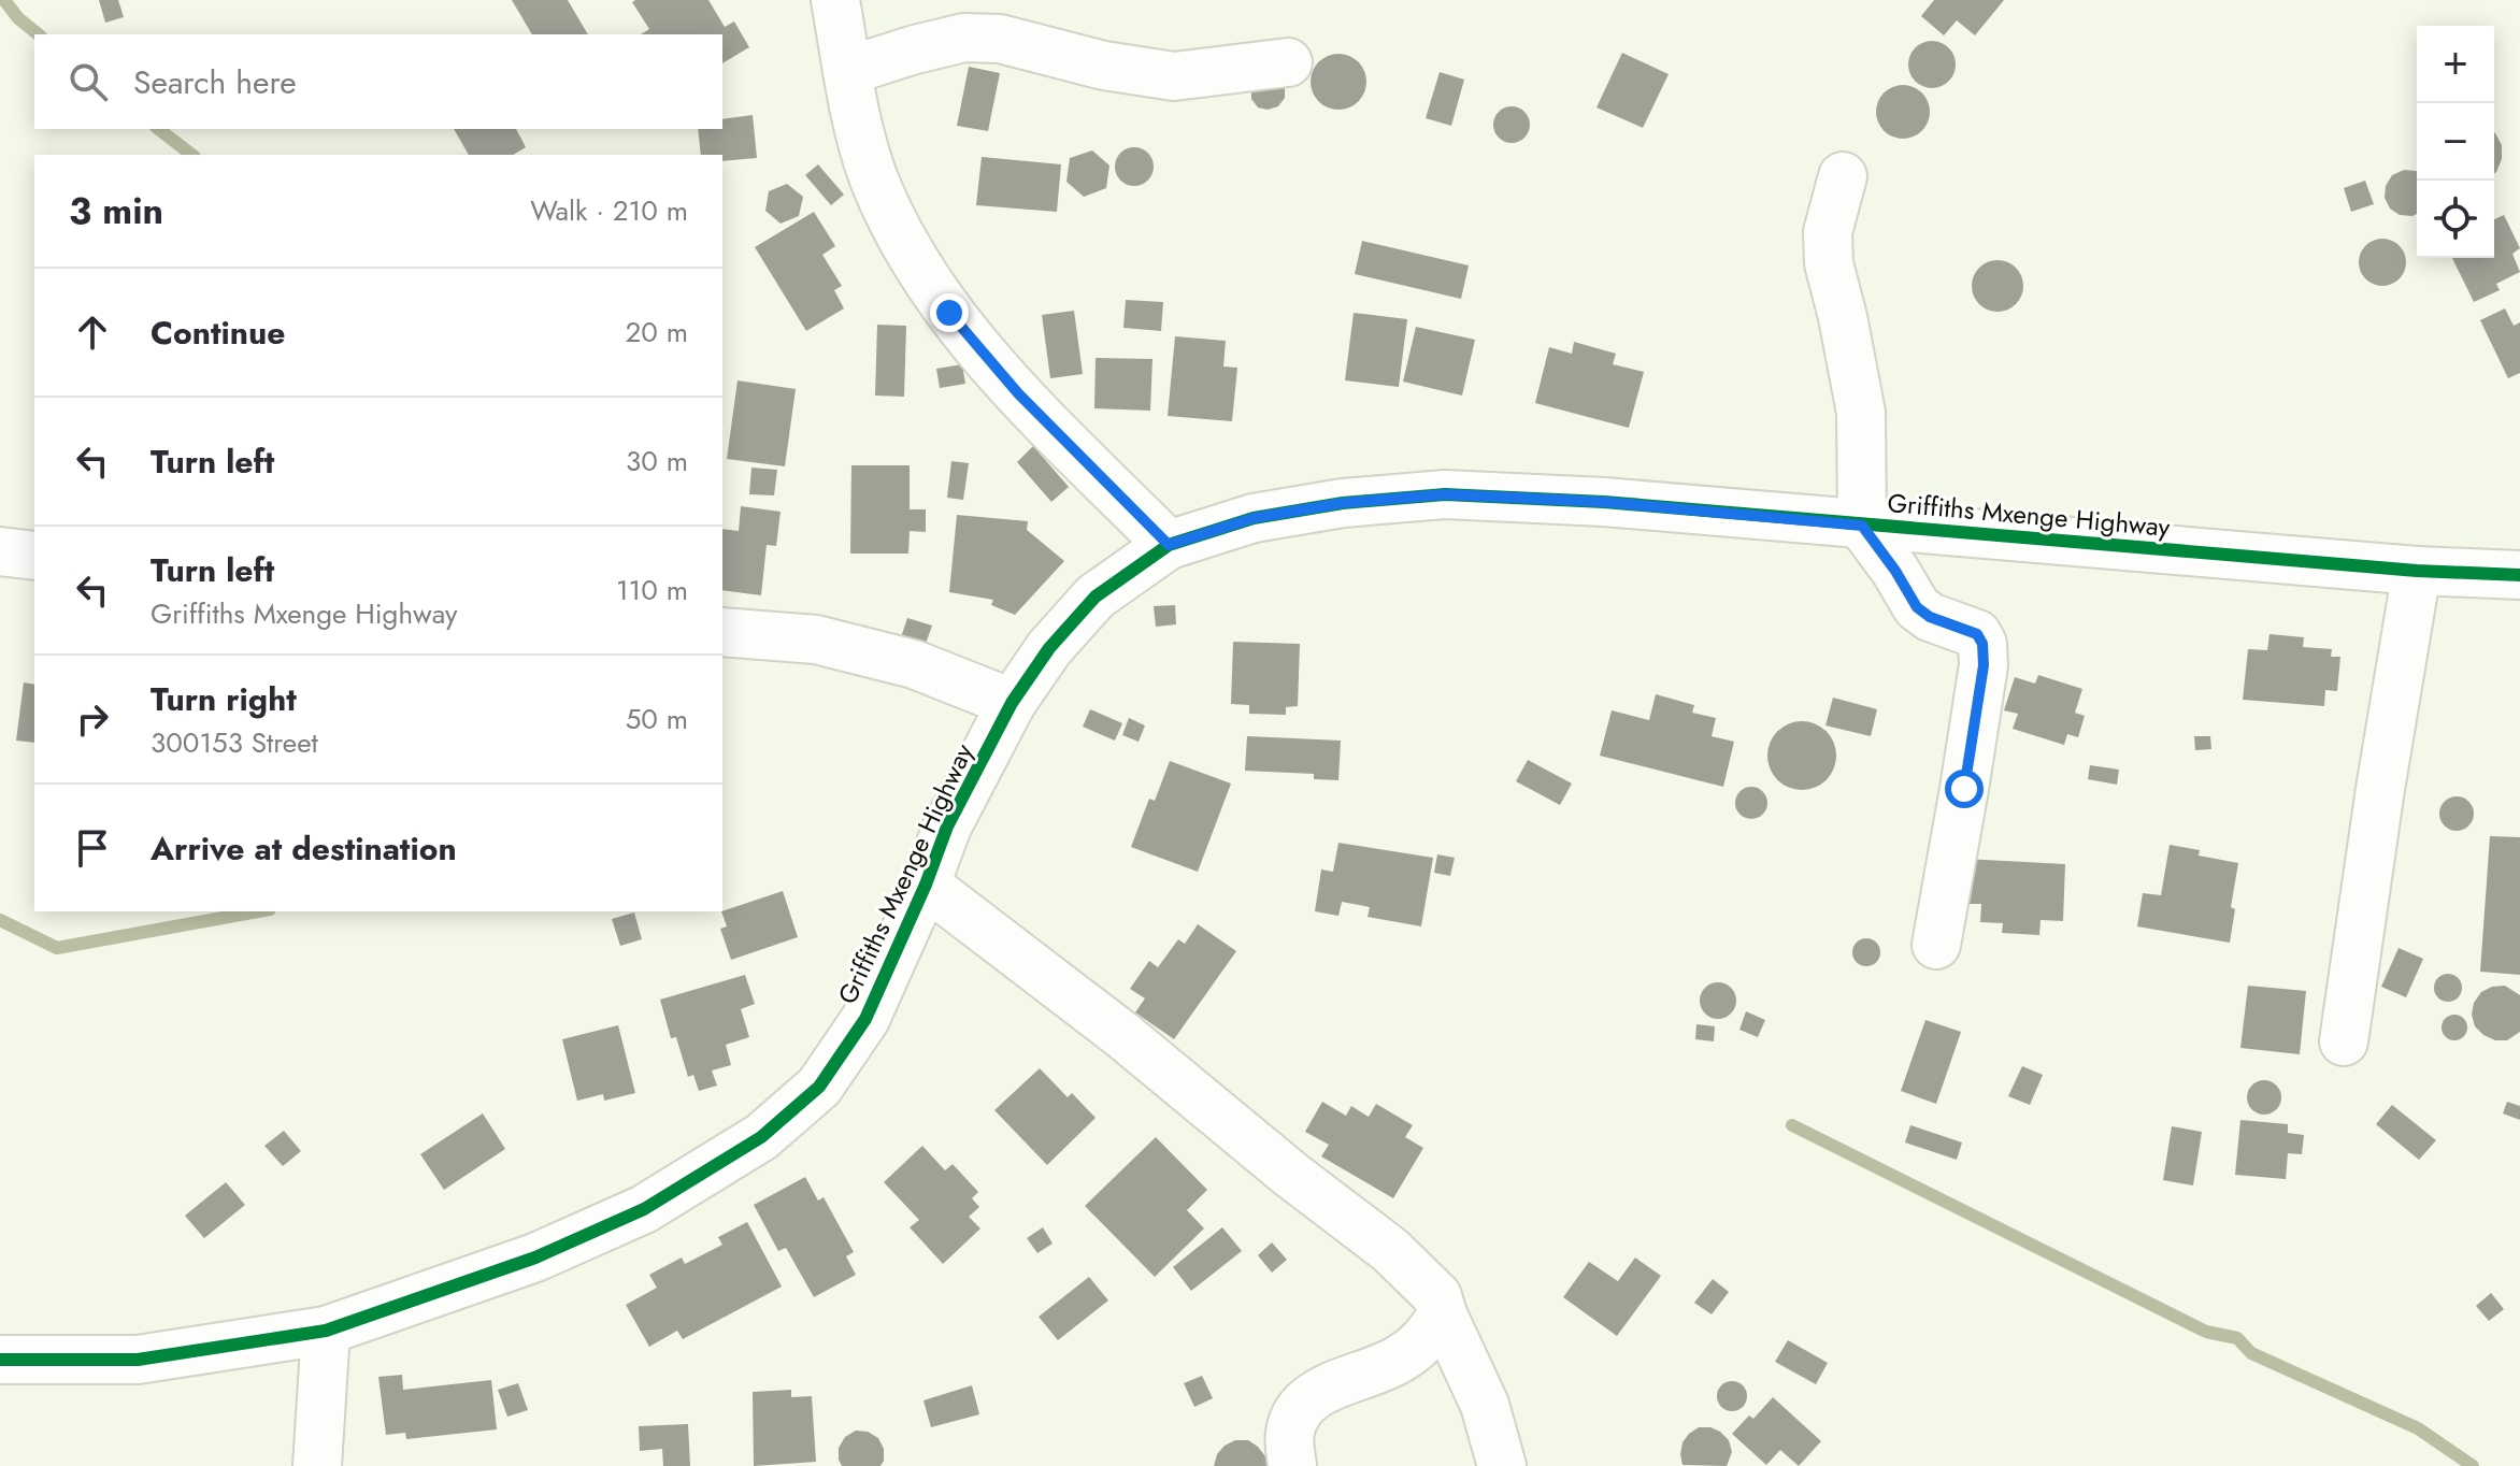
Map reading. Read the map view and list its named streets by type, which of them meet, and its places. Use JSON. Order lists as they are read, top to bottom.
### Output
{
  "streets": {
    "street": ["Griffiths Mxenge Highway"]
  },
  "page": {
    "map_buttons": ["+", "−"],
    "search": "Search here",
    "heading": ["3 min", "Walk · 210 m"],
    "list": [
      ["Continue", "20 m"],
      ["Turn left", "30 m"],
      ["Turn left", "Griffiths Mxenge Highway", "110 m"],
      ["Turn right", "300153 Street", "50 m"],
      "Arrive at destination"
    ]
  }
}
